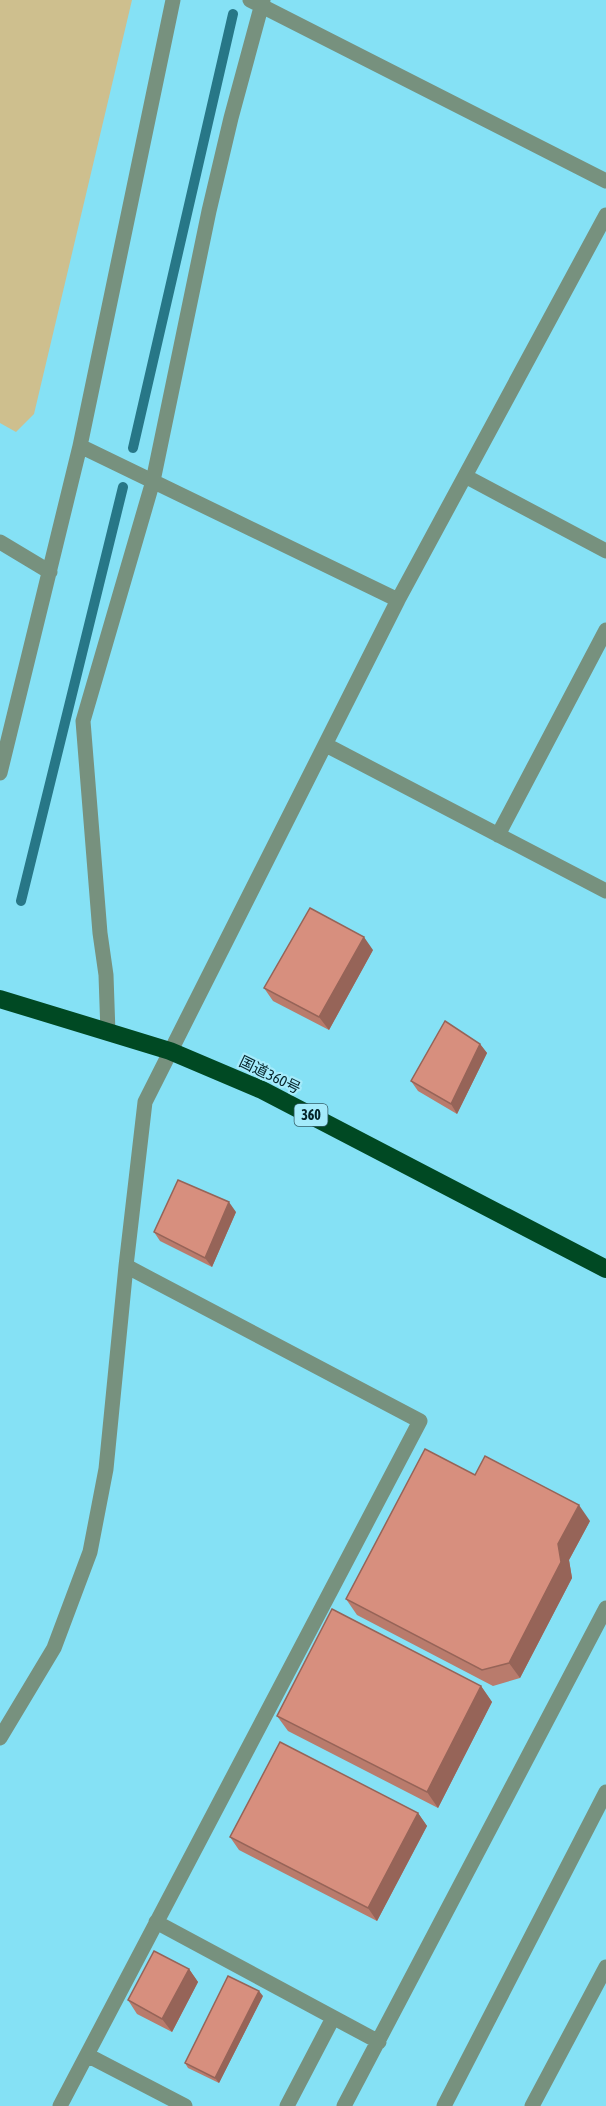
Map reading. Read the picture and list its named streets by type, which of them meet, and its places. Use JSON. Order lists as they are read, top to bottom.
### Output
{
  "streets": {
    "highway": ["国道360号", "360"]
  }
}
